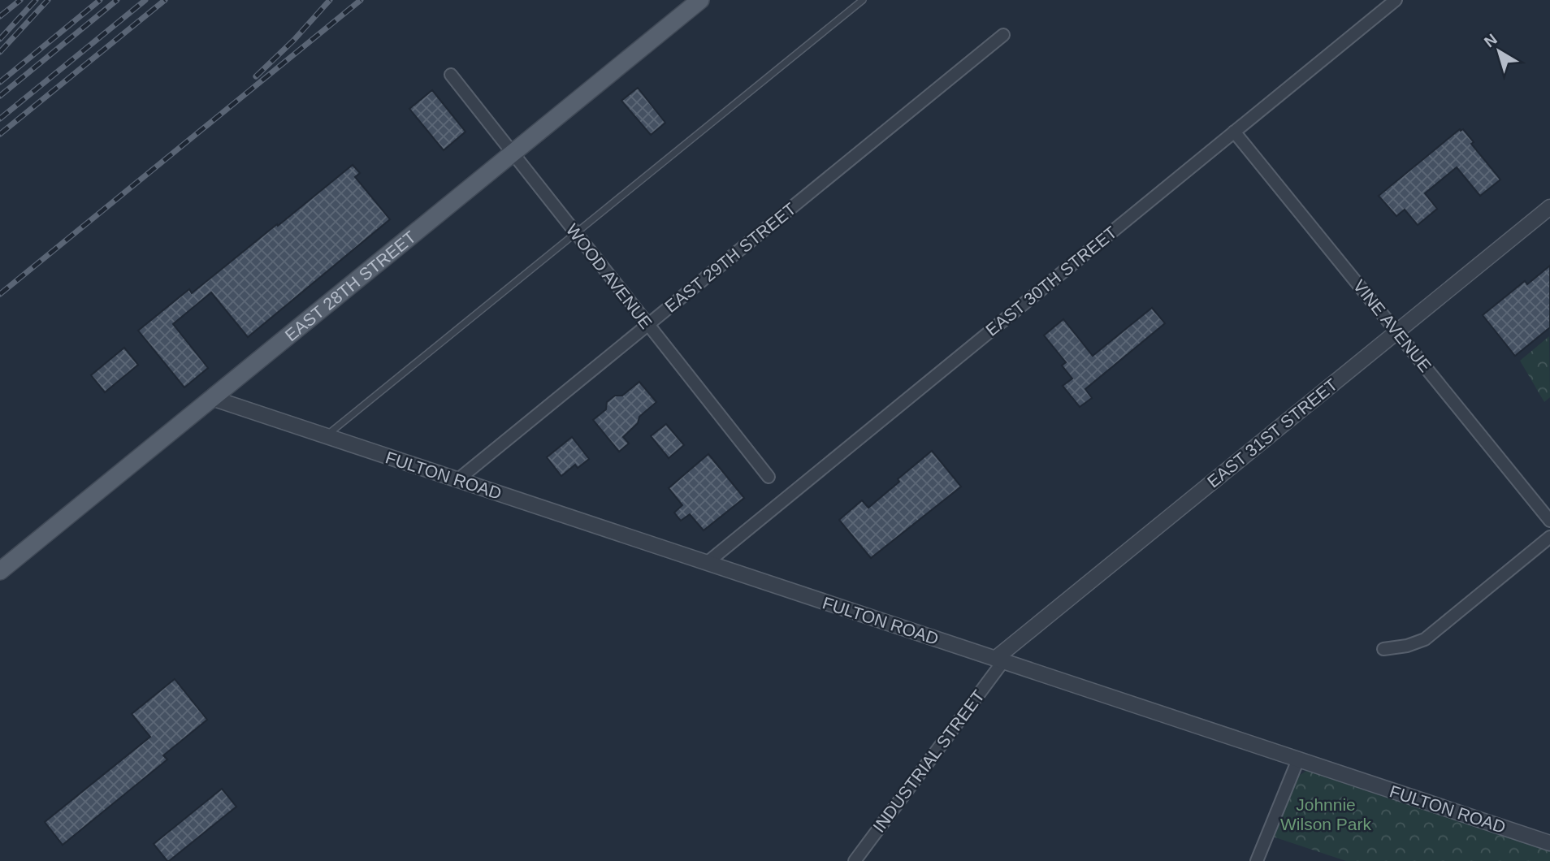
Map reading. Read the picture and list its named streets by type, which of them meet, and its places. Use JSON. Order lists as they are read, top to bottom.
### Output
{
  "streets": {
    "main road": ["EAST 28TH STREET"],
    "street": [
      "EAST 29TH STREET",
      "WOOD AVENUE",
      "EAST 30TH STREET",
      "VINE AVENUE",
      "EAST 31ST STREET",
      "FULTON ROAD",
      "INDUSTRIAL STREET"
    ]
  },
  "crossings": [
    ["EAST 29TH STREET", "WOOD AVENUE"],
    ["EAST 29TH STREET", "FULTON ROAD"],
    ["WOOD AVENUE", "EAST 28TH STREET"],
    ["EAST 30TH STREET", "VINE AVENUE"],
    ["EAST 30TH STREET", "FULTON ROAD"],
    ["EAST 28TH STREET", "FULTON ROAD"],
    ["VINE AVENUE", "EAST 31ST STREET"],
    ["EAST 31ST STREET", "FULTON ROAD"],
    ["EAST 31ST STREET", "INDUSTRIAL STREET"],
    ["FULTON ROAD", "INDUSTRIAL STREET"]
  ],
  "parks": ["Johnnie Wilson Park"],
  "north": "top left"
}
